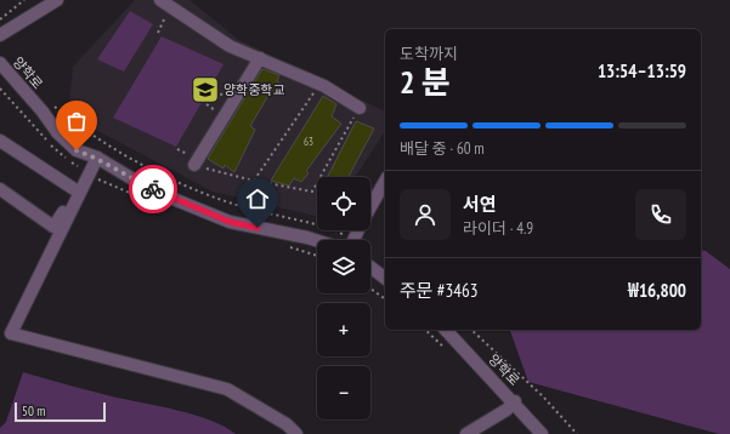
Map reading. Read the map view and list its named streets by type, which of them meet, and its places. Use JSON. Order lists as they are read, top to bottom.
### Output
{
  "streets": {
    "street": ["양학로"]
  },
  "places": {
    "school or university": ["양학중학교"]
  },
  "house_numbers": ["63"],
  "scale_bar": "50 m",
  "page": {
    "heading": ["2 분", "도착까지", "13:54–13:59"],
    "panel": [
      "서연",
      "라이더 · 4.9",
      "주문 #3463",
      "₩16,800"
    ],
    "bar": "배달 중 · 60 m",
    "map_buttons": ["+", "−"],
    "scale": "50 m"
  }
}
